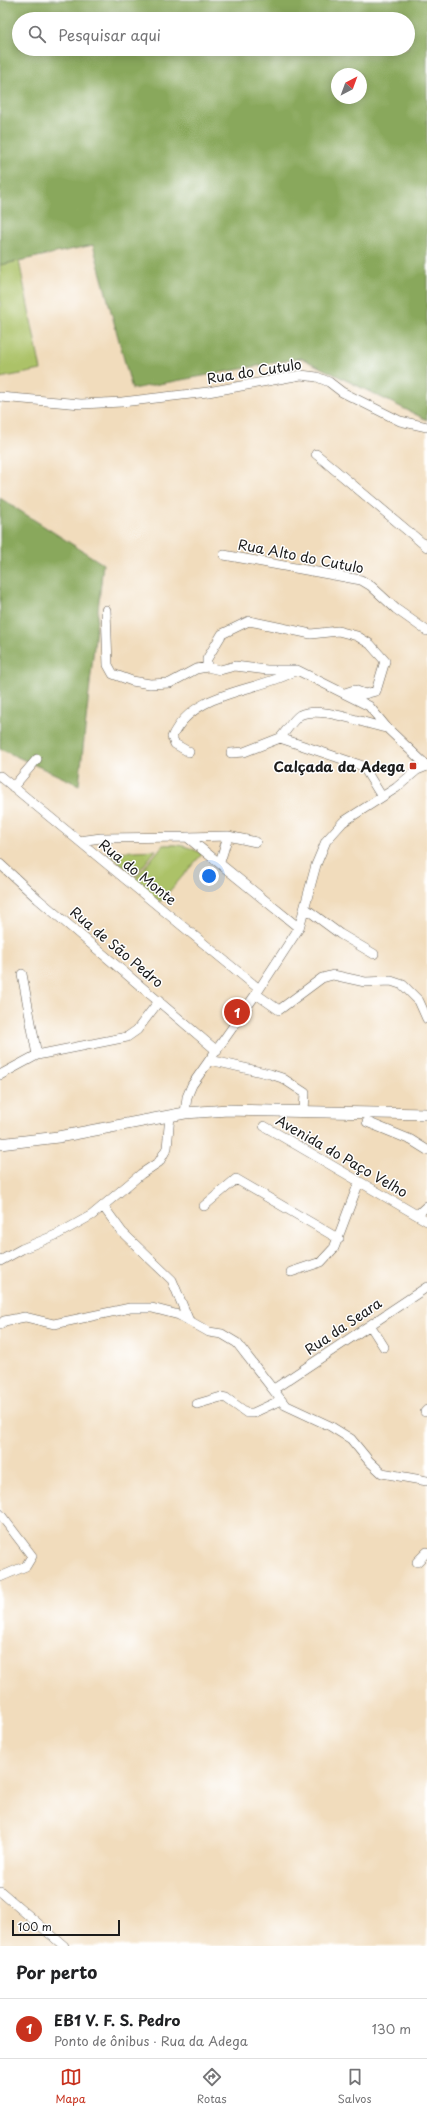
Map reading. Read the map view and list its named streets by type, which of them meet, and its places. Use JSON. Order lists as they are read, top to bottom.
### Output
{
  "streets": {
    "street": [
      "Rua do Cutulo",
      "Rua Alto do Cutulo",
      "Rua do Monte",
      "Rua de São Pedro",
      "Avenida do Paço Velho",
      "Rua da Seara"
    ]
  },
  "places": {
    "transit": ["Calçada da Adega"]
  },
  "scale_bar": "100 m",
  "north": "top right",
  "page": {
    "search": "Pesquisar aqui",
    "pins": "1",
    "scale": "100 m",
    "heading": "Por perto",
    "list": [
      {
        "mark": "1",
        "name": "EB1 V. F. S. Pedro",
        "note": "Ponto de ônibus · Rua da Adega",
        "value": "130 m"
      }
    ],
    "nav": ["Mapa", "Rotas", "Salvos"]
  }
}
